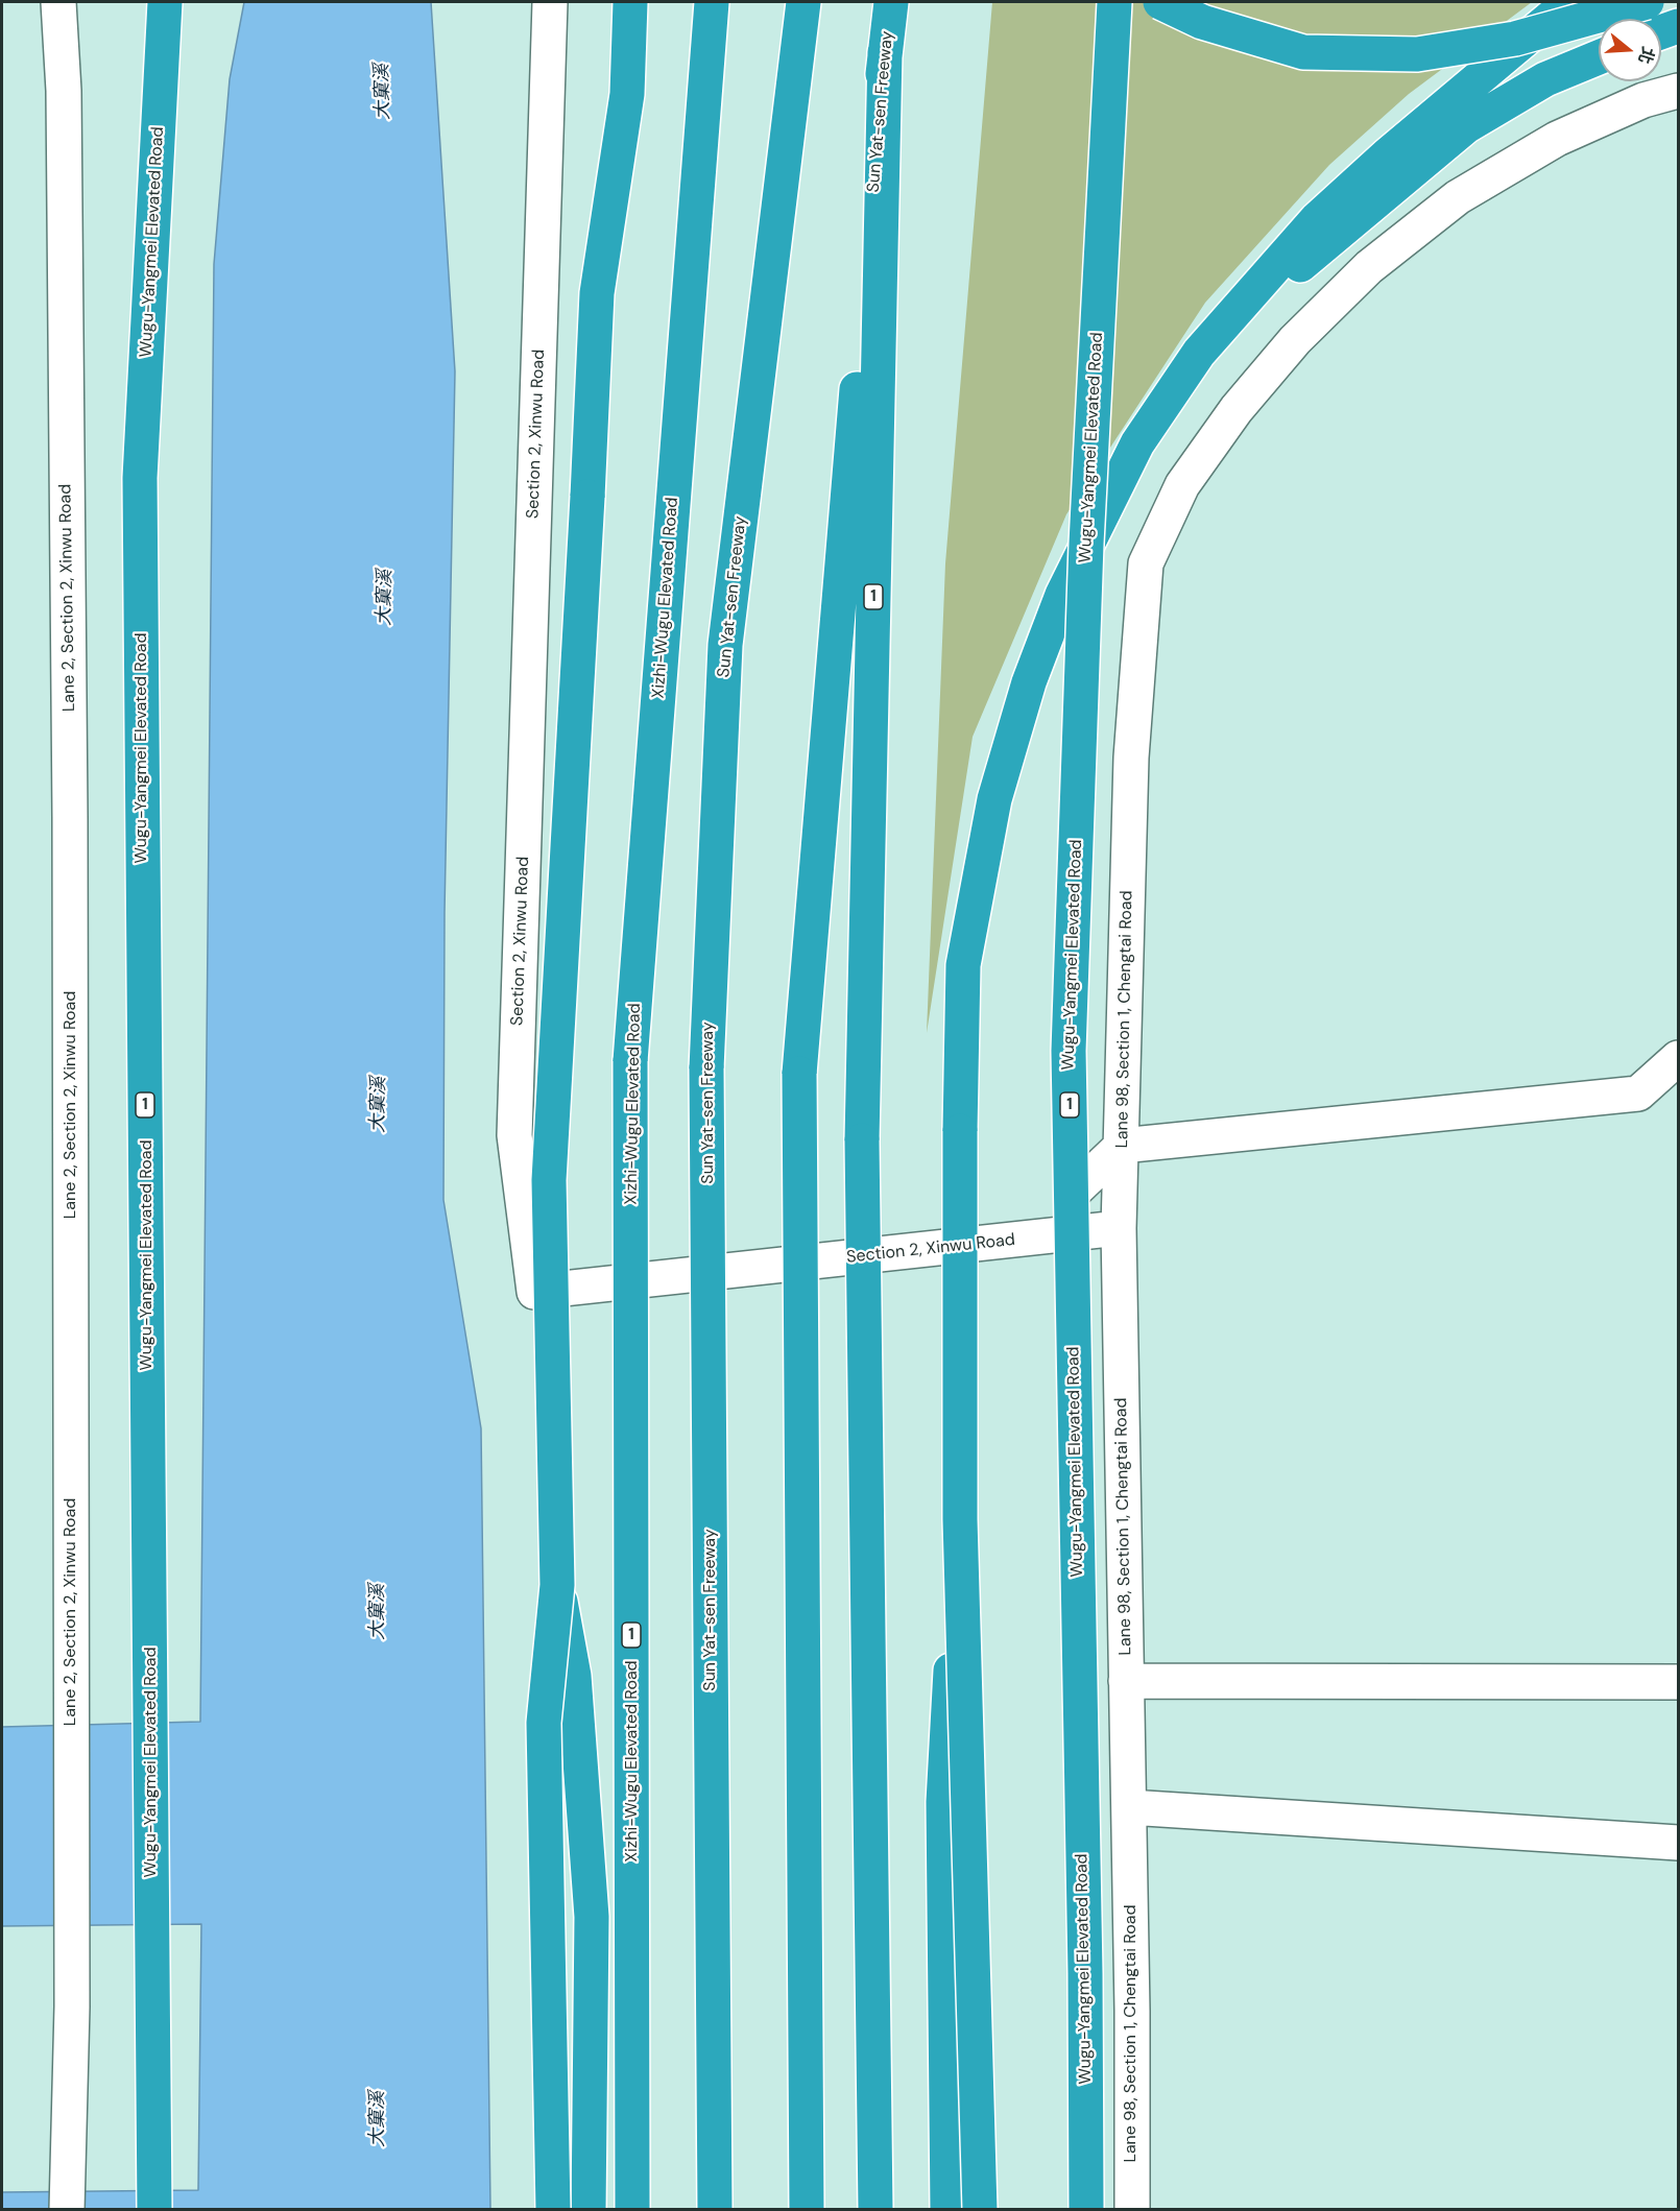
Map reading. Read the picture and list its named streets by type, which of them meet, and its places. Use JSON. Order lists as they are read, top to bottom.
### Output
{
  "streets": {
    "highway": [
      "Sun Yat-sen Freeway",
      "Wugu-Yangmei Elevated Road",
      "1",
      "Xizhi-Wugu Elevated Road"
    ],
    "street": ["Section 2, Xinwu Road", "Lane 2, Section 2, Xinwu Road", "Lane 98, Section 1, Chengtai Road"]
  },
  "crossings": [
    ["Sun Yat-sen Freeway", "1"],
    ["Section 2, Xinwu Road", "Lane 98, Section 1, Chengtai Road"]
  ],
  "water": ["大窠溪"],
  "north": "right"
}
